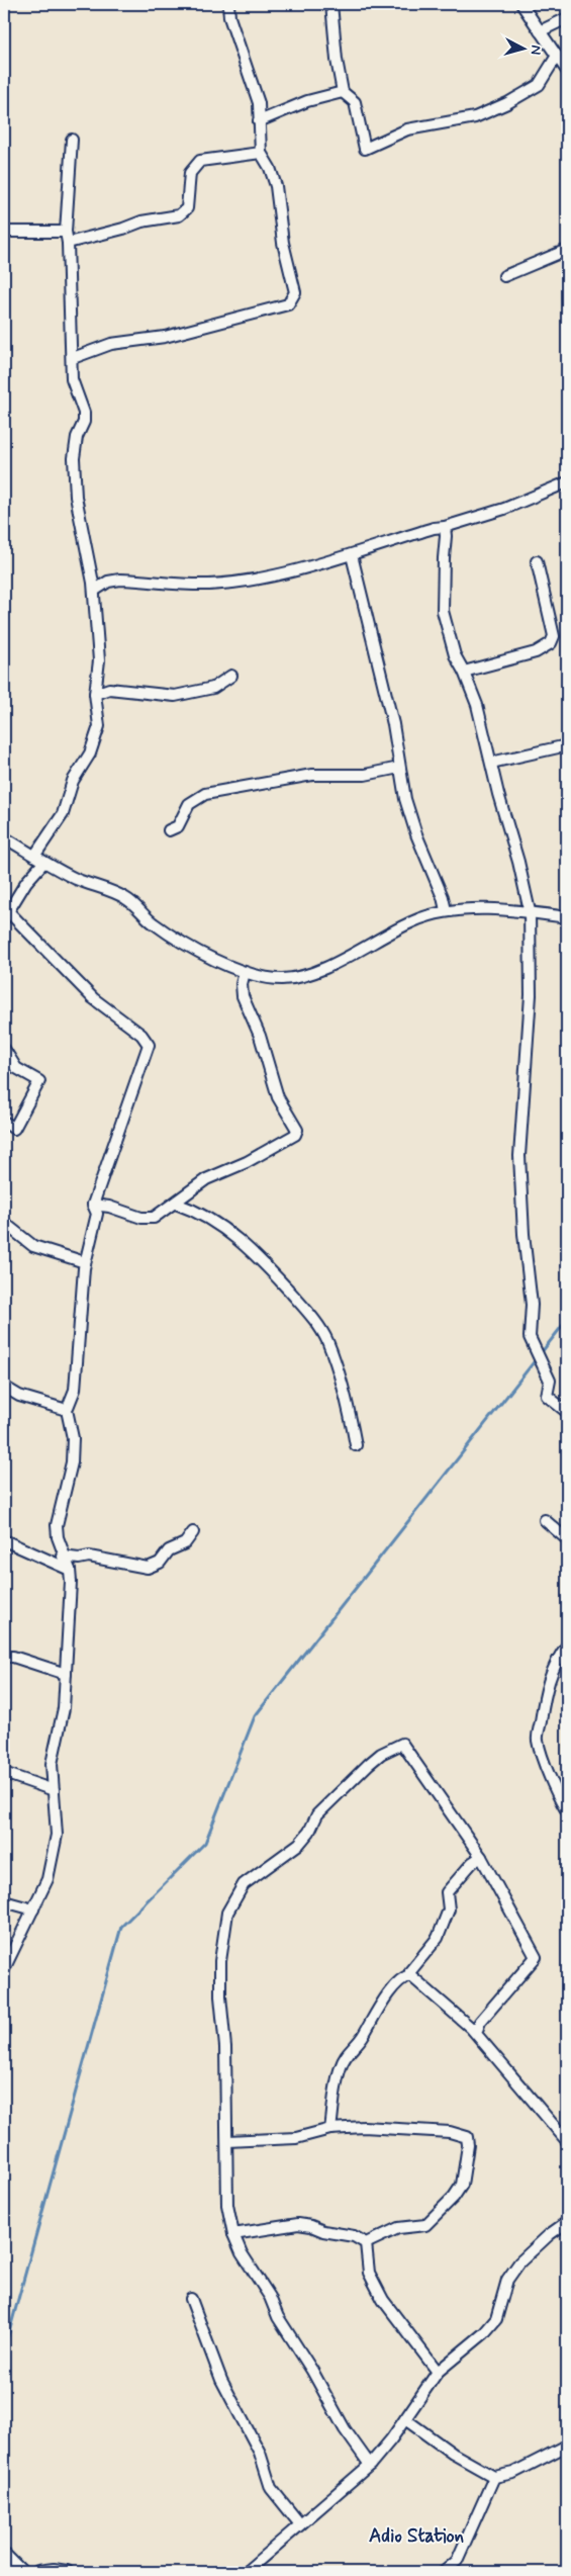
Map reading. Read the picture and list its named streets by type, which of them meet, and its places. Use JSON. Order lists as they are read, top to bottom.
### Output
{
  "districts": ["Adio Station"],
  "north": "right"
}
